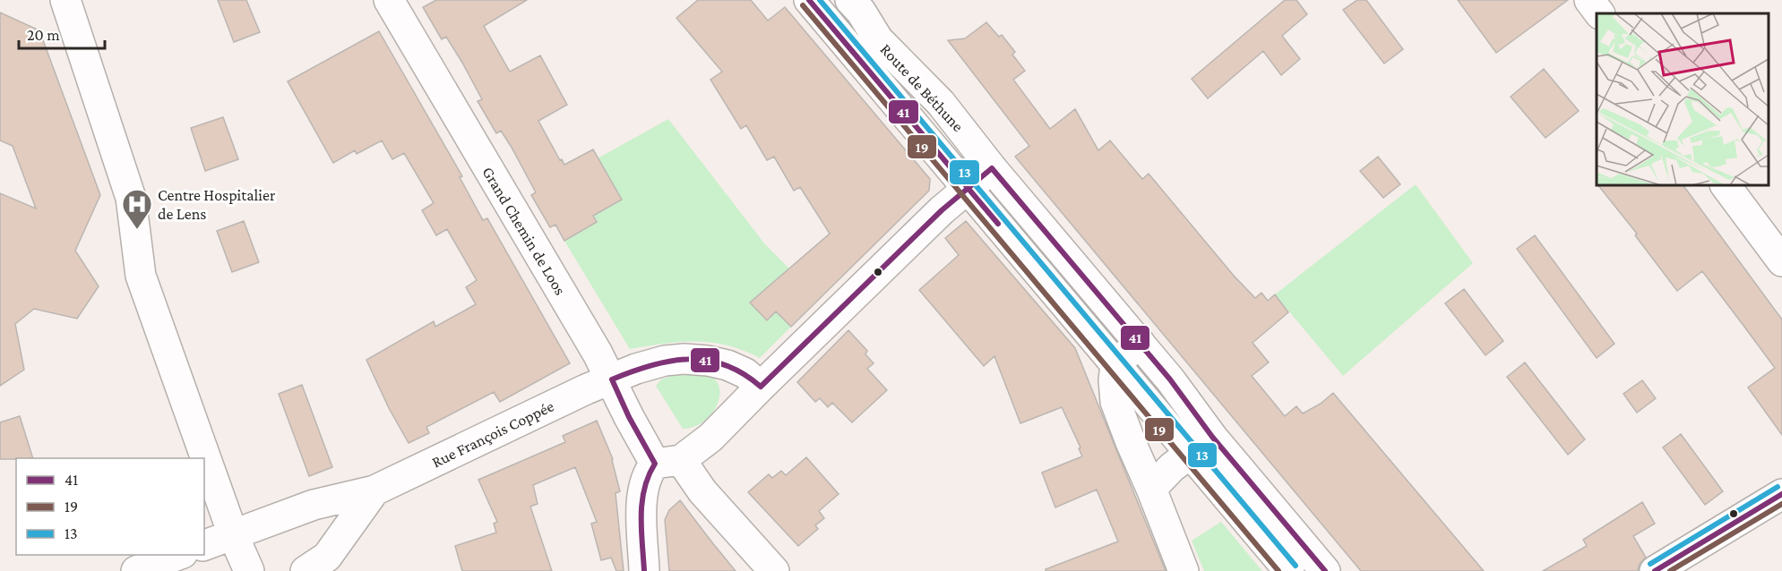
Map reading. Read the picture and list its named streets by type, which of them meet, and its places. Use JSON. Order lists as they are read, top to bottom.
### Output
{
  "streets": {
    "street": ["Route de Béthune", "Grand Chemin de Loos", "Rue François Coppée"]
  },
  "crossings": [
    ["Grand Chemin de Loos", "Rue François Coppée"]
  ],
  "places": {
    "hospital": ["Centre Hospitalier de Lens"]
  },
  "lines": ["transit line 41", "transit line 13", "transit line 19"],
  "legend": ["41", "19", "13"],
  "scale_bar": "20 m"
}
